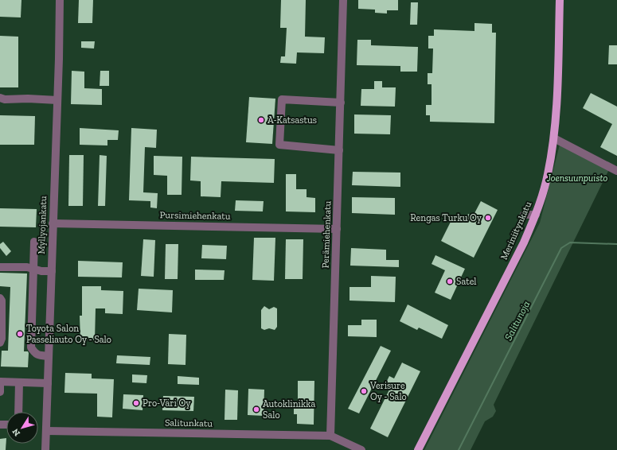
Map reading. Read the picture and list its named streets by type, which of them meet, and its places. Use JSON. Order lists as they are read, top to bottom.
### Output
{
  "streets": {
    "main road": ["Meriniitynkatu"],
    "street": [
      "Pursimiehenkatu",
      "Myllyojankatu",
      "Perämiehenkatu",
      "Salitunkatu"
    ]
  },
  "crossings": [
    ["Pursimiehenkatu", "Myllyojankatu"],
    ["Pursimiehenkatu", "Perämiehenkatu"],
    ["Myllyojankatu", "Salitunkatu"],
    ["Perämiehenkatu", "Salitunkatu"]
  ],
  "water": ["Salitunoja"],
  "parks": ["Joensuunpuisto"],
  "places": [
    "A-Katsastus",
    "Rengas Turku Oy",
    "Satel",
    "Toyota Salon Passeliauto Oy - Salo",
    "Verisure Oy - Salo",
    "Pro-Väri Oy",
    "Autoklinikka Salo"
  ],
  "north": "bottom left"
}
